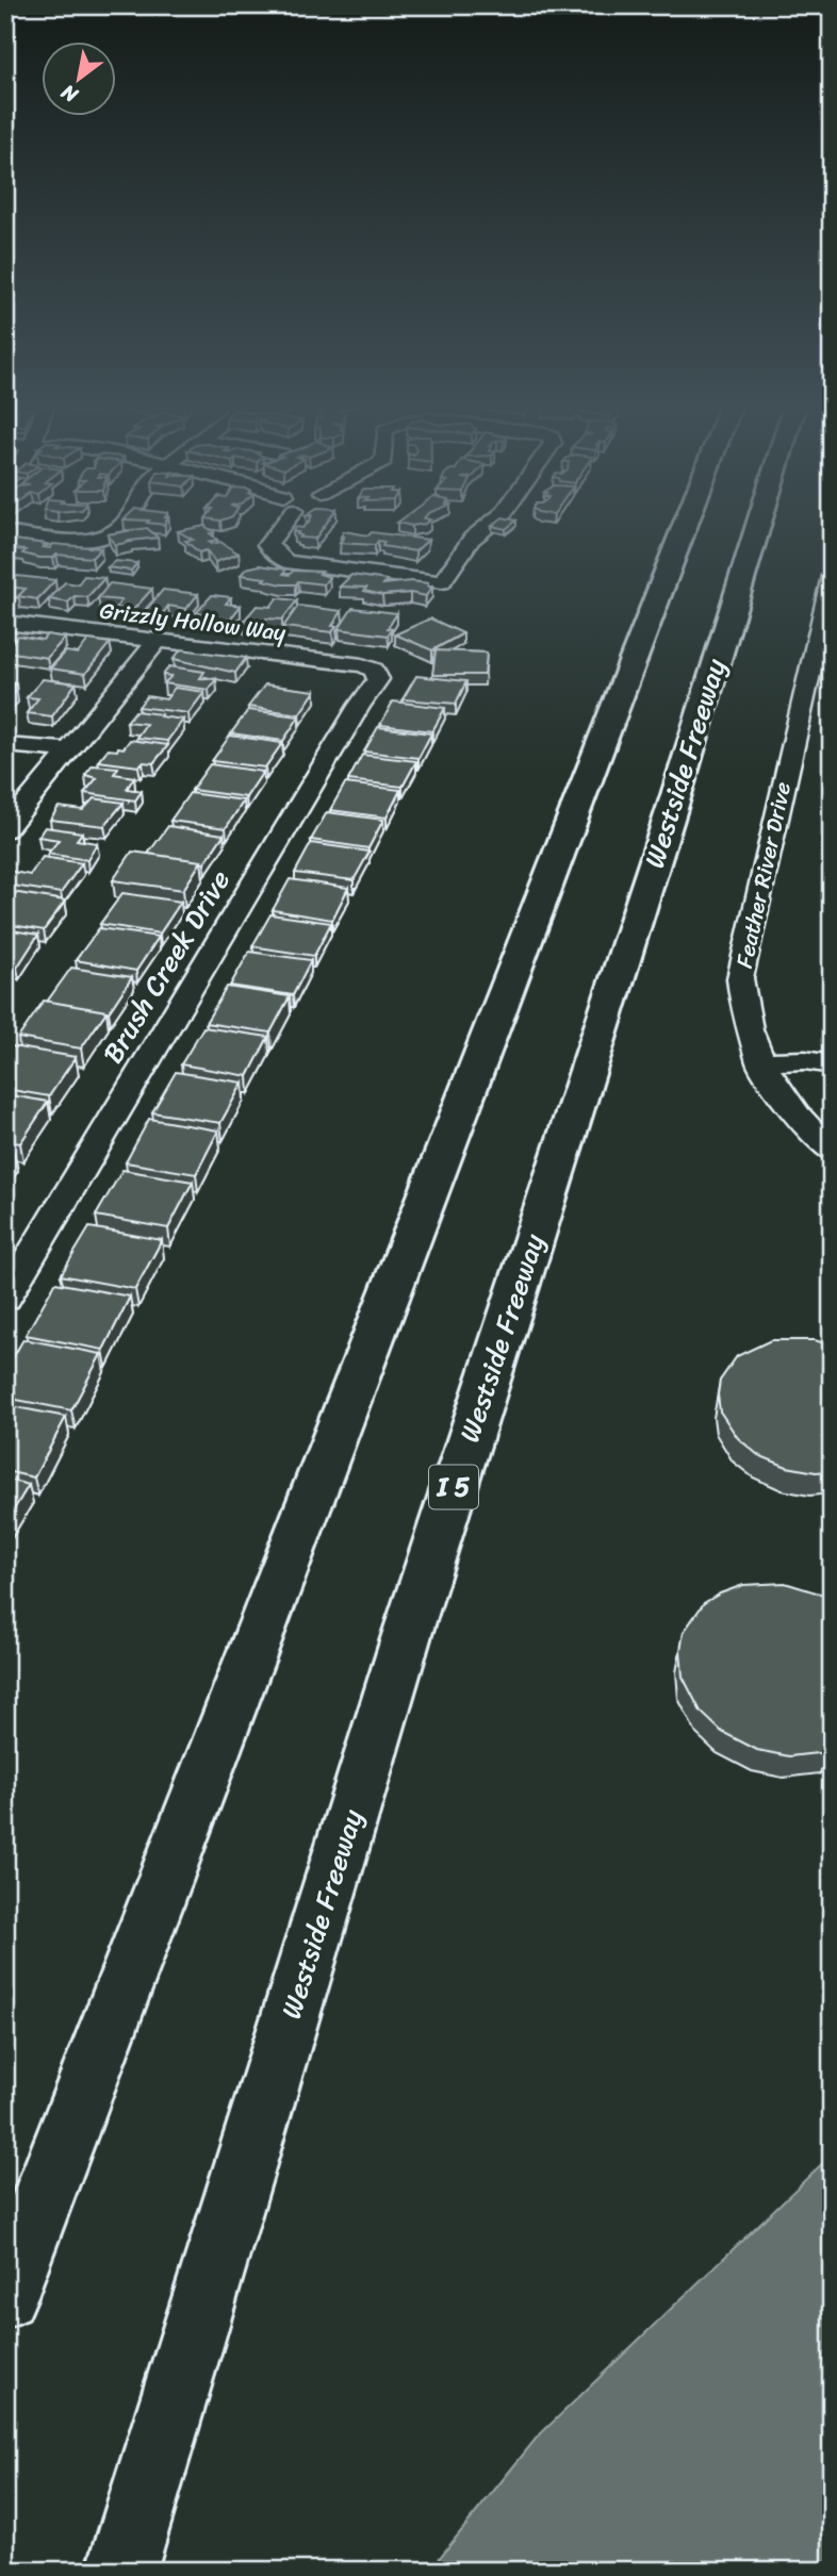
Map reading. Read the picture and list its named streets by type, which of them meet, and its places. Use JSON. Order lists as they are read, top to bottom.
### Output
{
  "streets": {
    "highway": ["Westside Freeway", "I 5"],
    "street": ["Grizzly Hollow Way", "Feather River Drive", "Brush Creek Drive"]
  },
  "crossings": [
    ["Grizzly Hollow Way", "Brush Creek Drive"]
  ],
  "north": "bottom left"
}
